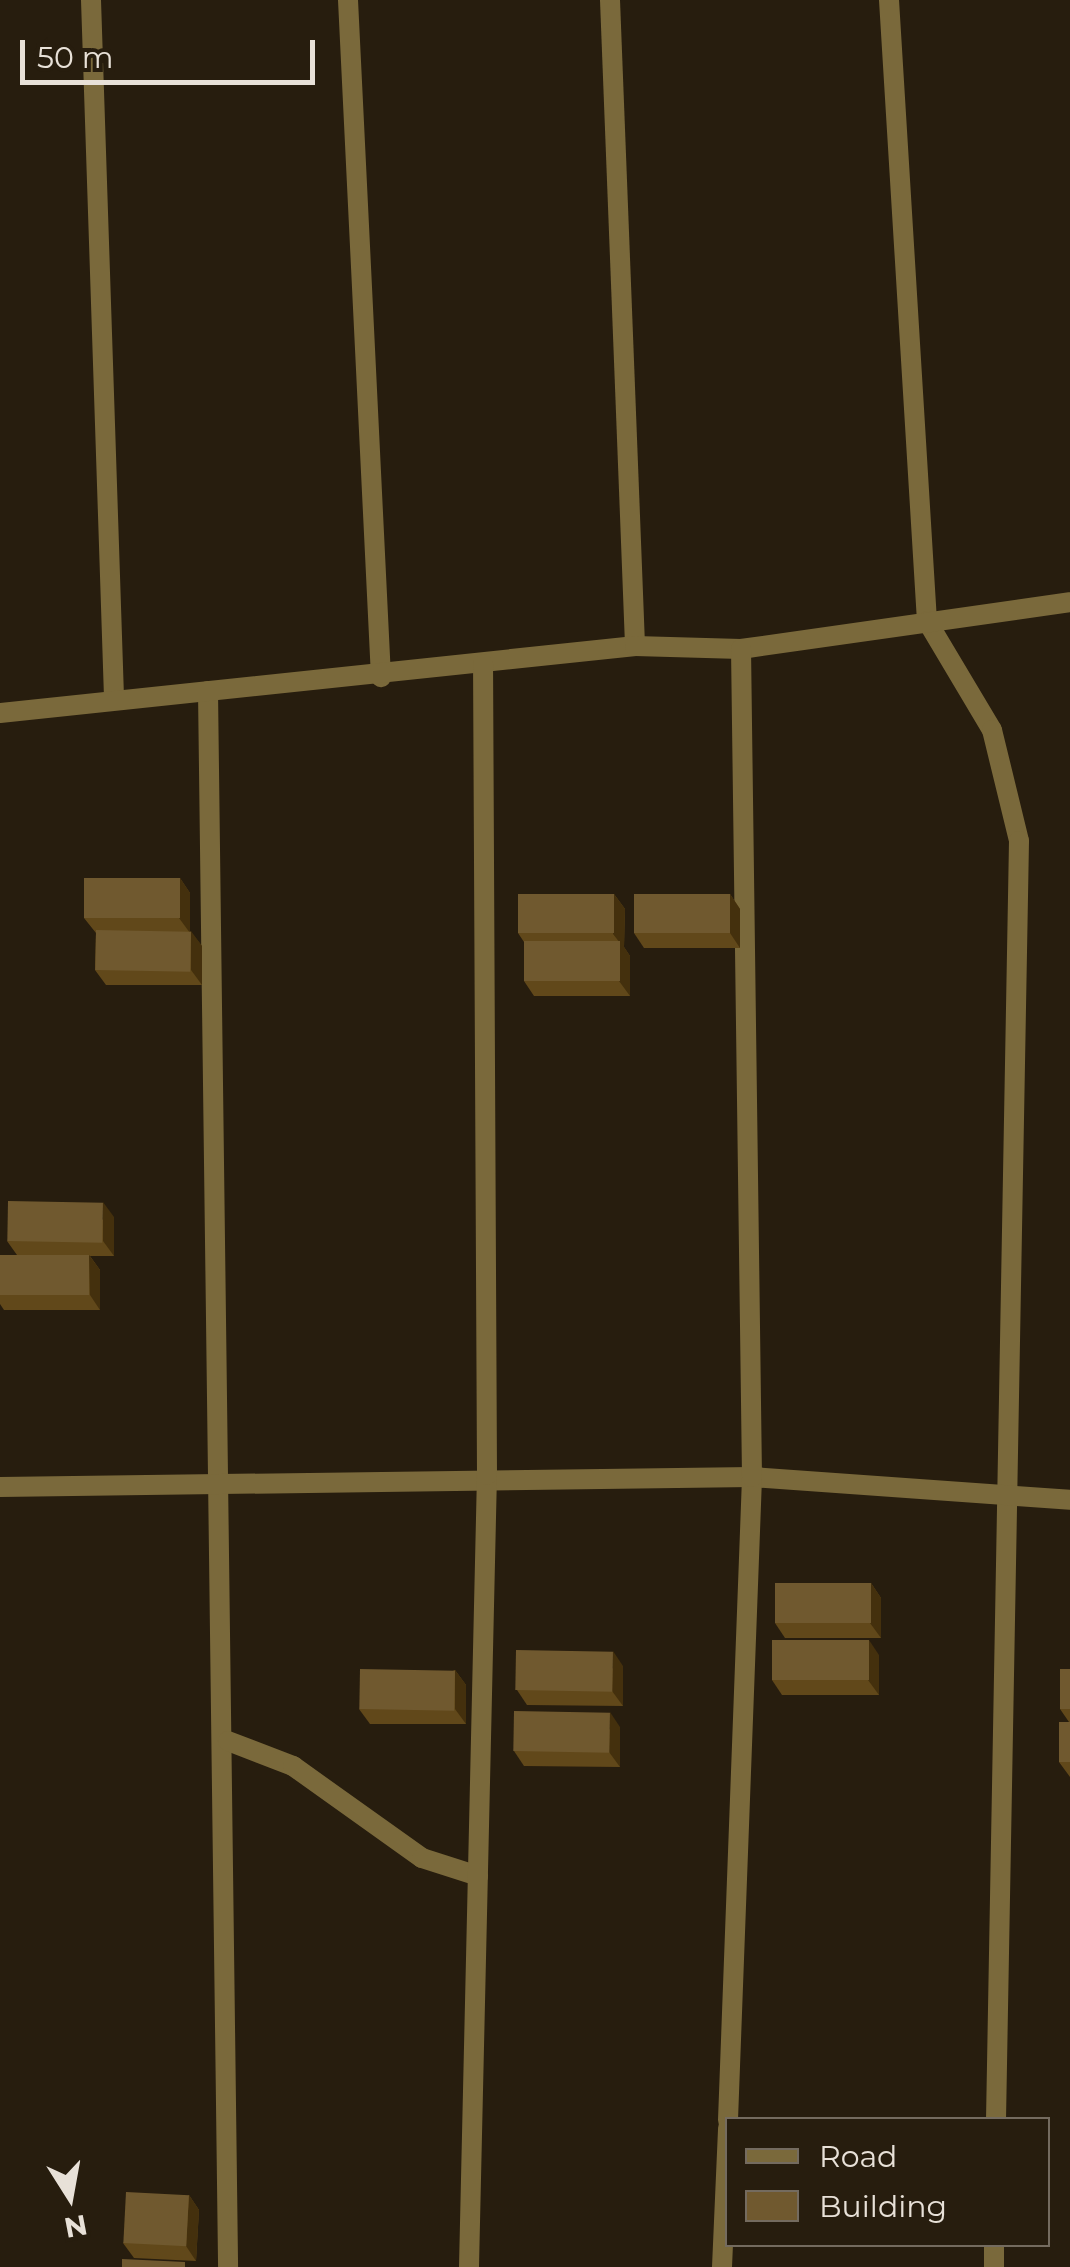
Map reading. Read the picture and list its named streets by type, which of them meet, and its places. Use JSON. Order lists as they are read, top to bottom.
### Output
{
  "legend": ["Road", "Building"],
  "scale_bar": "50 m",
  "north": "bottom"
}
